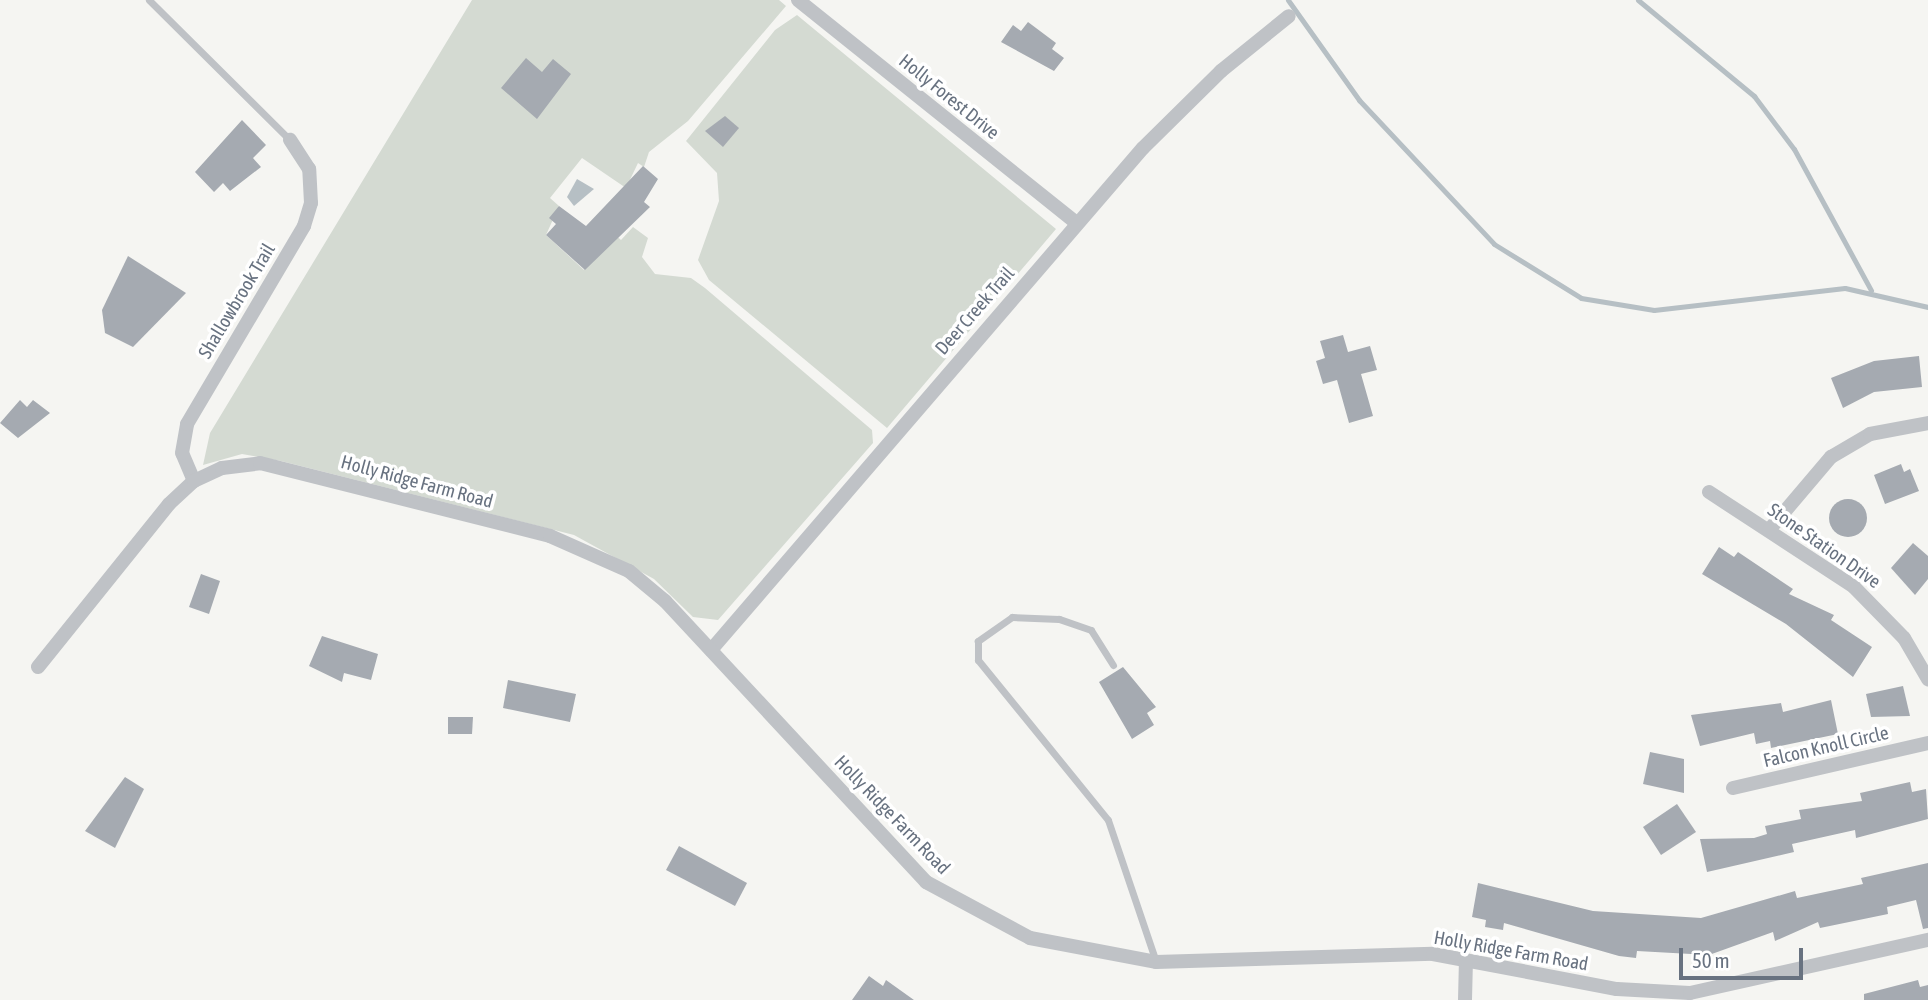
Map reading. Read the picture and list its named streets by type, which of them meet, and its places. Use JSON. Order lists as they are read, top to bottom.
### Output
{
  "streets": {
    "street": [
      "Holly Forest Drive",
      "Shallowbrook Trail",
      "Deer Creek Trail",
      "Holly Ridge Farm Road",
      "Stone Station Drive",
      "Falcon Knoll Circle"
    ]
  },
  "crossings": [
    ["Holly Forest Drive", "Deer Creek Trail"],
    ["Shallowbrook Trail", "Holly Ridge Farm Road"],
    ["Deer Creek Trail", "Holly Ridge Farm Road"]
  ],
  "scale_bar": "50 m"
}
